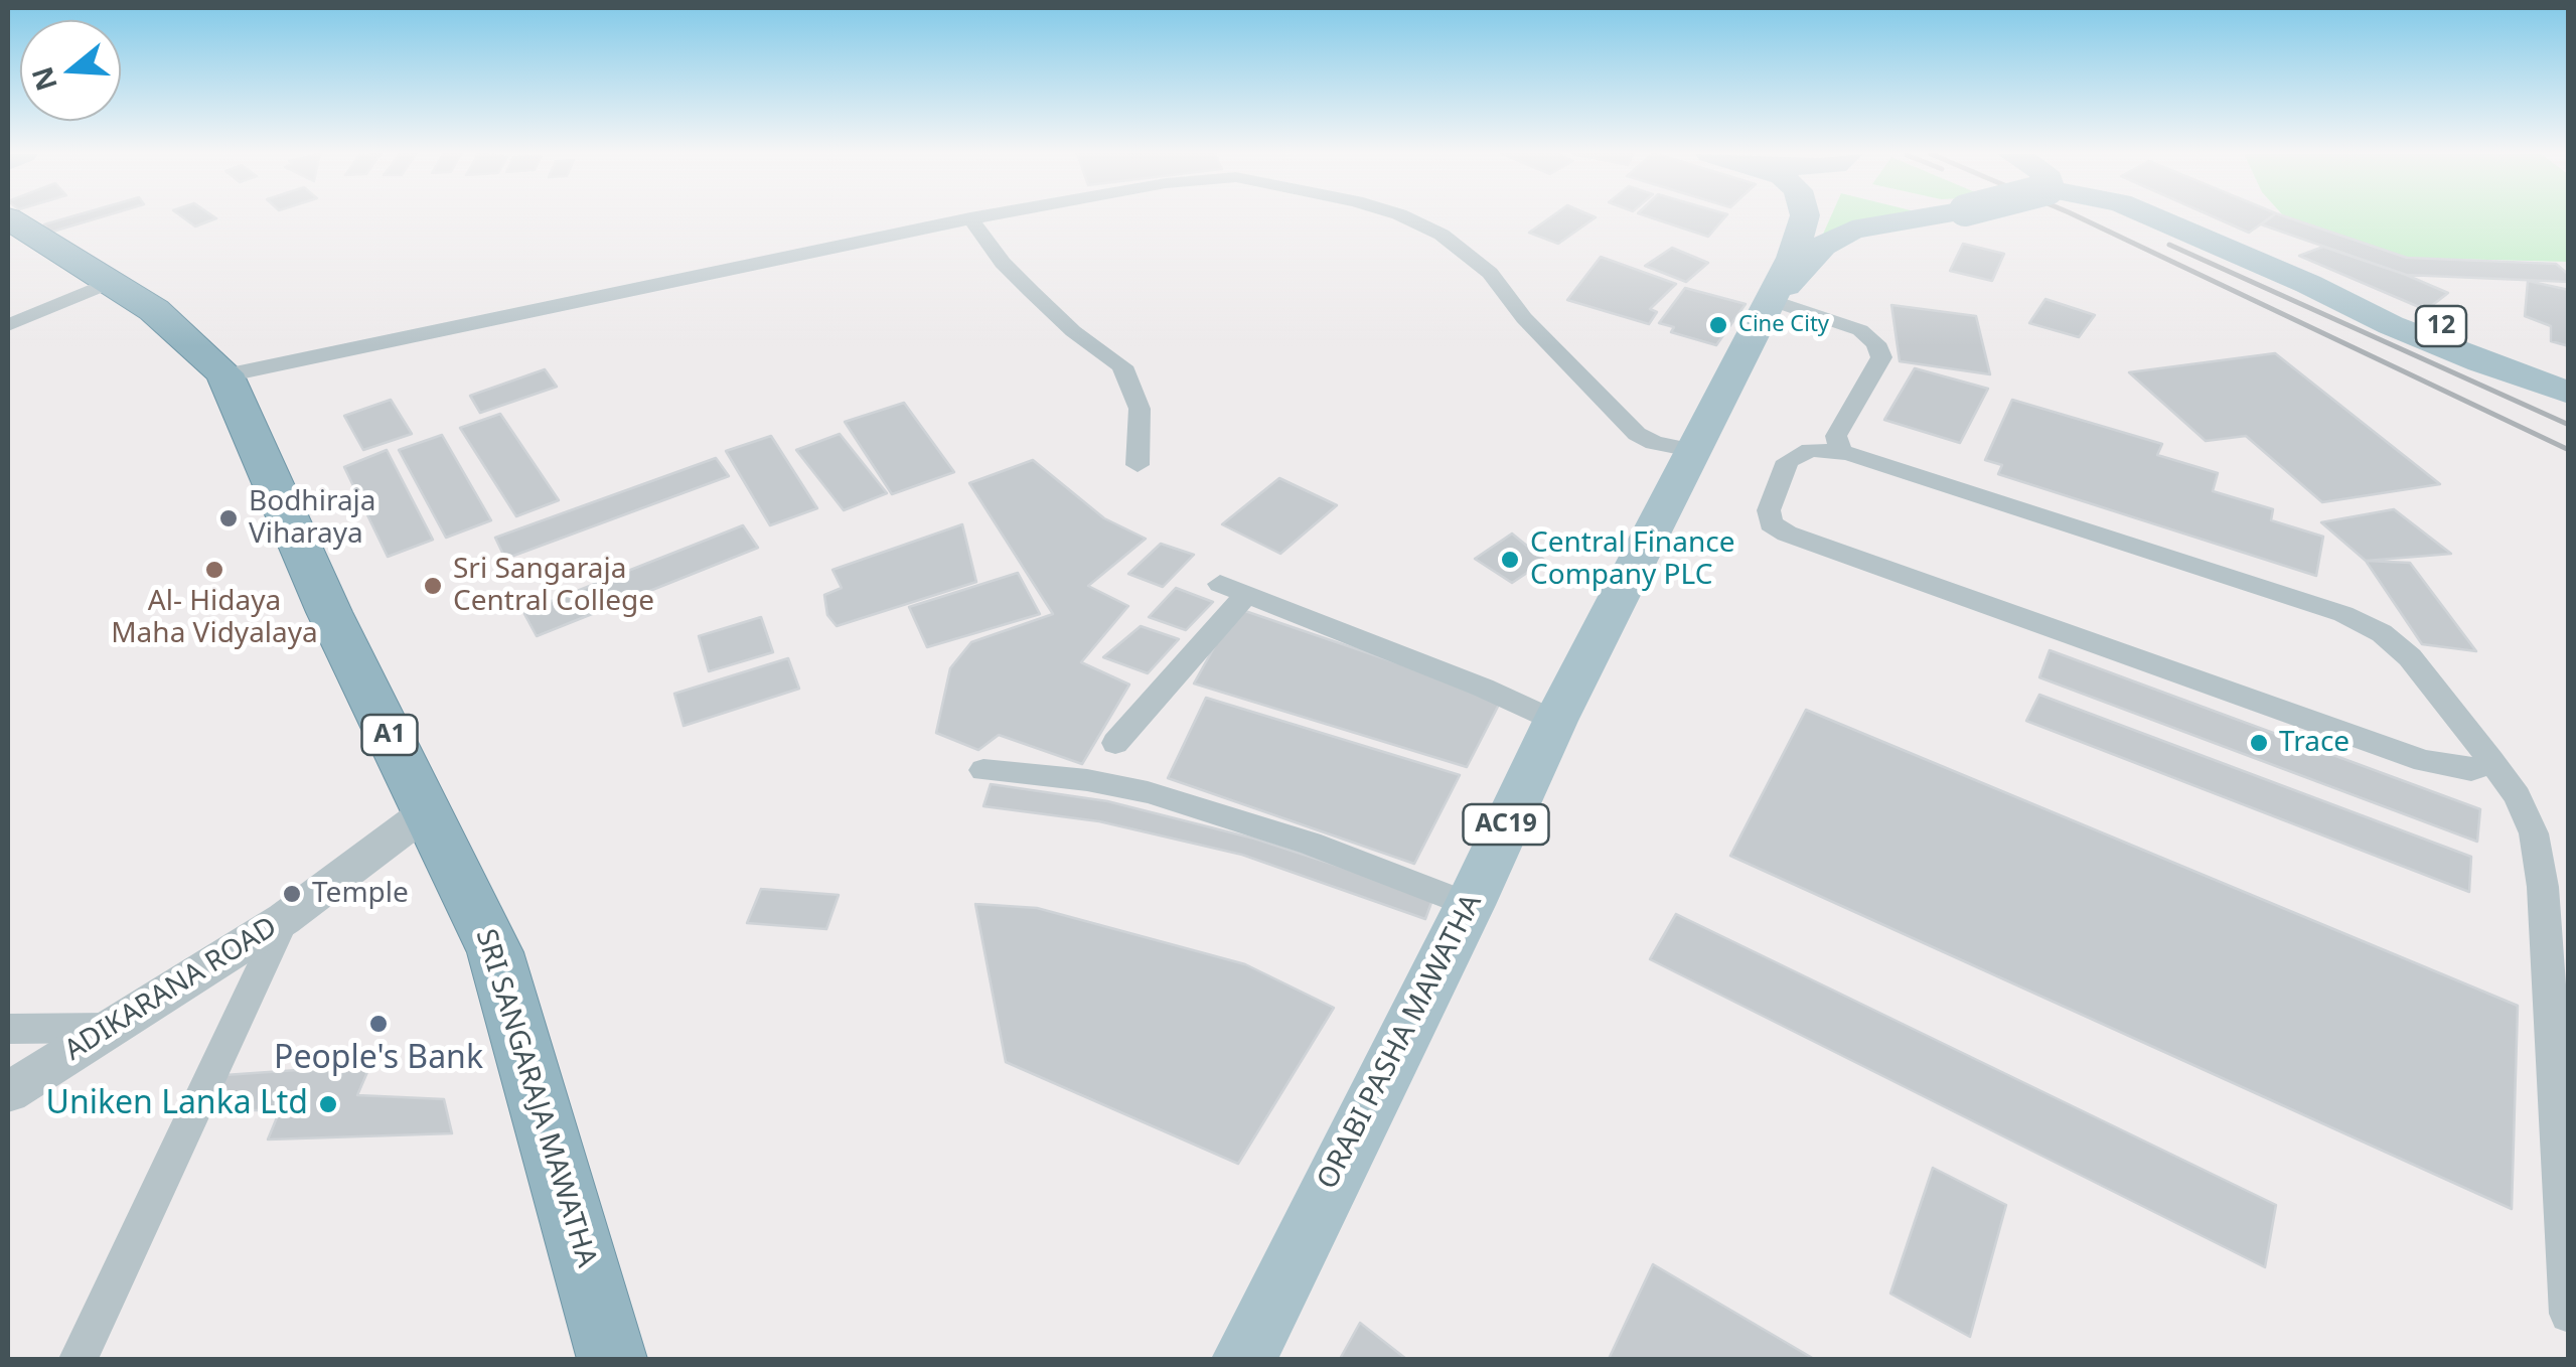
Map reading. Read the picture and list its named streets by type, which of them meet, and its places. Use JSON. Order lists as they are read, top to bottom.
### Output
{
  "streets": {
    "highway": ["A1", "SRI SANGARAJA MAWATHA"],
    "main road": ["12", "AC19", "ORABI PASHA MAWATHA"],
    "street": ["ADIKARANA ROAD"]
  },
  "crossings": [
    ["ADIKARANA ROAD", "SRI SANGARAJA MAWATHA"]
  ],
  "places": [
    "Cine City",
    "Bodhiraja Viharaya",
    "Central Finance Company PLC",
    "Al- Hidaya Maha Vidyalaya",
    "Sri Sangaraja Central College",
    "Trace",
    "Temple",
    "People's Bank",
    "Uniken Lanka Ltd"
  ],
  "north": "left"
}
